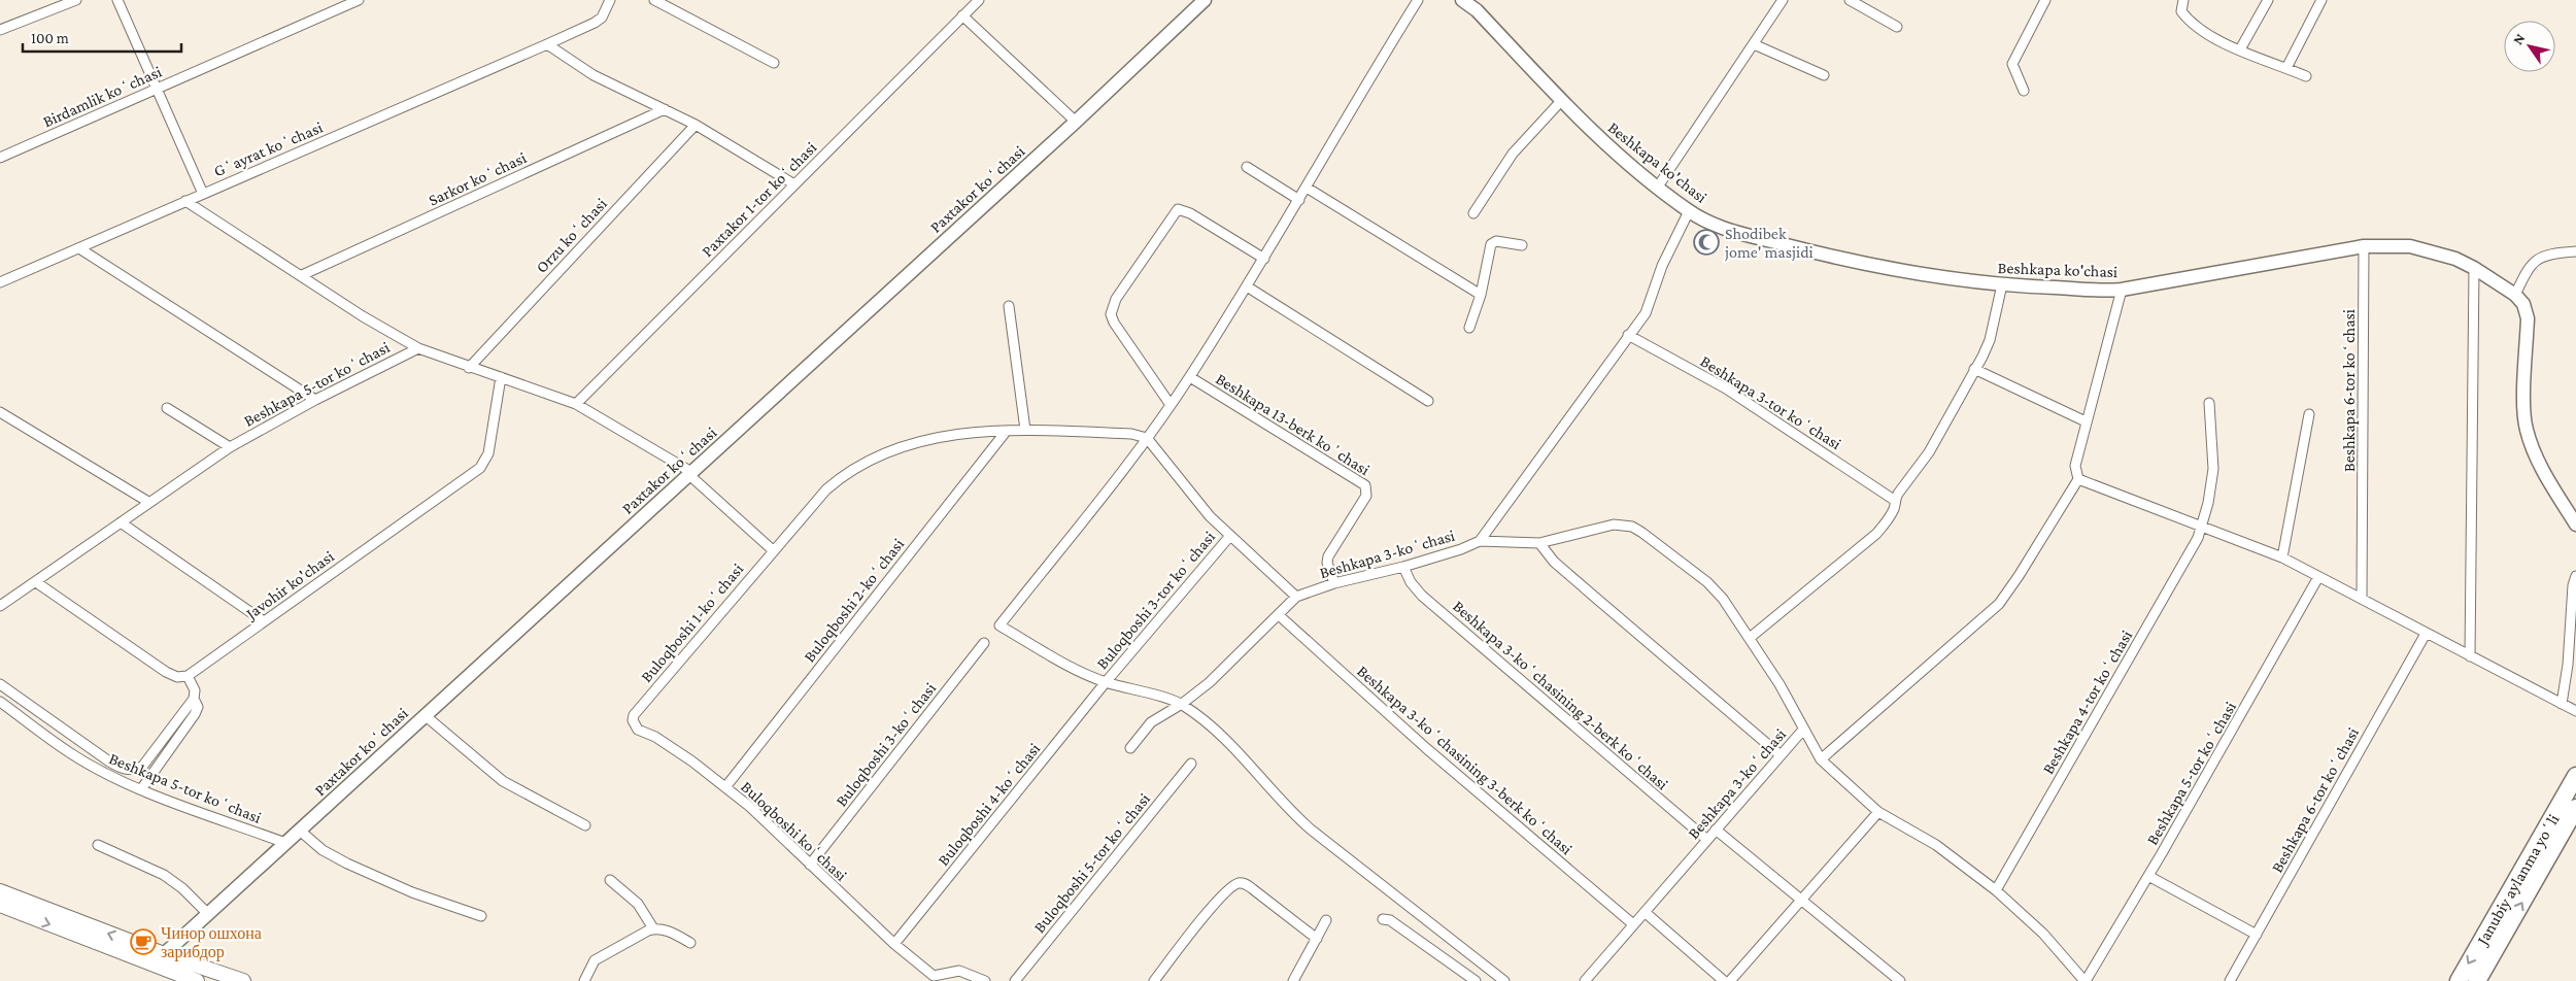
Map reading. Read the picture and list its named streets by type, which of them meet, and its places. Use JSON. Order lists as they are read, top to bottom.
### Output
{
  "streets": {
    "highway": ["Janubiy aylanma yoʻli"],
    "main road": ["Beshkapa ko'chasi", "Paxtakor koʻchasi"],
    "street": [
      "Birdamlik koʻchasi",
      "Gʻayrat koʻchasi",
      "Sarkor koʻchasi",
      "Paxtakor 1-tor koʻchasi",
      "Orzu koʻchasi",
      "Beshkapa 5-tor koʻchasi",
      "Beshkapa 6-tor koʻchasi",
      "Beshkapa 3-tor koʻchasi",
      "Beshkapa 13-berk koʼchasi",
      "Beshkapa 3-koʻchasi",
      "Javohir ko'chasi",
      "Buloqboshi 2-koʻchasi",
      "Buloqboshi 3-tor koʻchasi",
      "Buloqboshi 1-koʻchasi",
      "Beshkapa 3-koʻchasining 2-berk koʻchasi",
      "Beshkapa 4-tor koʻchasi",
      "Buloqboshi 3-koʻchasi",
      "Beshkapa 3-koʻchasining 3-berk koʻchasi",
      "Buloqboshi 4-koʻchasi",
      "Buloqboshi koʻchasi",
      "Buloqboshi 5-tor koʻchasi"
    ]
  },
  "crossings": [
    ["Beshkapa ko'chasi", "Beshkapa 6-tor koʻchasi"],
    ["Paxtakor koʻchasi", "Beshkapa 5-tor koʻchasi"],
    ["Beshkapa 13-berk koʼchasi", "Beshkapa 3-koʻchasi"],
    ["Beshkapa 13-berk koʼchasi", "Buloqboshi 3-tor koʻchasi"],
    ["Beshkapa 13-berk koʼchasi", "Buloqboshi 4-koʻchasi"],
    ["Beshkapa 3-koʻchasi", "Beshkapa 3-koʻchasining 2-berk koʻchasi"],
    ["Beshkapa 3-koʻchasi", "Beshkapa 3-koʻchasining 3-berk koʻchasi"],
    ["Buloqboshi 2-koʻchasi", "Buloqboshi koʻchasi"],
    ["Buloqboshi 3-tor koʻchasi", "Buloqboshi 4-koʻchasi"],
    ["Buloqboshi 1-koʻchasi", "Buloqboshi koʻchasi"],
    ["Buloqboshi 3-koʻchasi", "Buloqboshi koʻchasi"],
    ["Buloqboshi 4-koʻchasi", "Buloqboshi koʻchasi"]
  ],
  "places": {
    "mosque": ["Shodibek jome' masjidi"],
    "cafe": ["Чинор ошхона зарибдор"]
  },
  "scale_bar": "100 m",
  "north": "top left"
}
